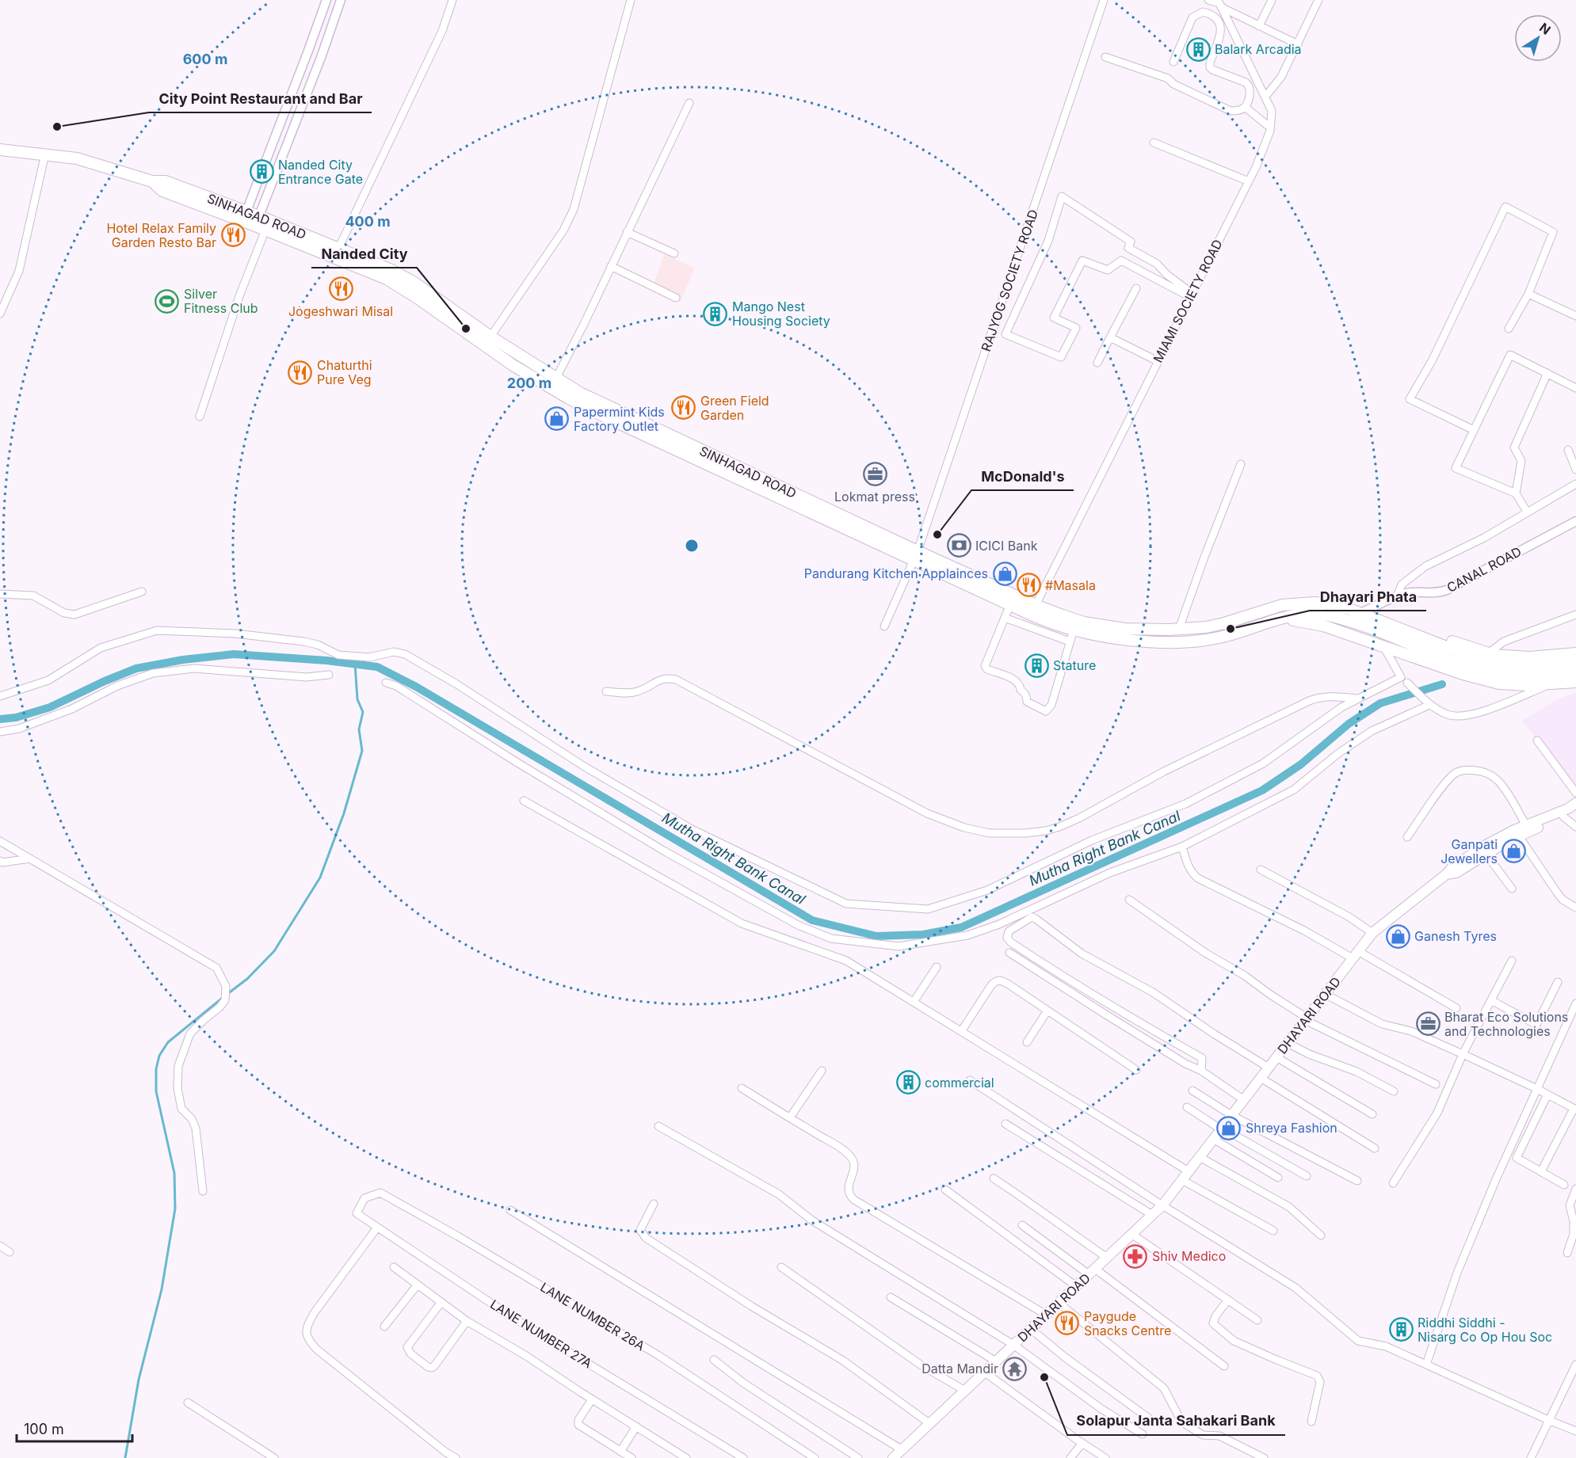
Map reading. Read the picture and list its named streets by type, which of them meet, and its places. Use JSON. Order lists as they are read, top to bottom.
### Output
{
  "streets": {
    "main road": ["SINHAGAD ROAD", "DHAYARI ROAD"],
    "street": [
      "RAJYOG SOCIETY ROAD",
      "MIAMI SOCIETY ROAD",
      "CANAL ROAD",
      "LANE NUMBER 26A",
      "LANE NUMBER 27A"
    ]
  },
  "crossings": [
    ["SINHAGAD ROAD", "RAJYOG SOCIETY ROAD"],
    ["SINHAGAD ROAD", "MIAMI SOCIETY ROAD"],
    ["SINHAGAD ROAD", "CANAL ROAD"],
    ["LANE NUMBER 26A", "LANE NUMBER 27A"]
  ],
  "water": ["Mutha Right Bank Canal"],
  "places": {
    "building": [
      "Balark Arcadia",
      "Nanded City Entrance Gate",
      "Mango Nest Housing Society",
      "Stature",
      "commercial",
      "Riddhi Siddhi - Nisarg Co Op Hou Soc"
    ],
    "other": [
      "City Point Restaurant and Bar",
      "Nanded City",
      "McDonald's",
      "Dhayari Phata",
      "Solapur Janta Sahakari Bank"
    ],
    "restaurant": [
      "Hotel Relax Family Garden Resto Bar",
      "Jogeshwari Misal",
      "Chaturthi Pure Veg",
      "Green Field Garden",
      "#Masala",
      "Paygude Snacks Centre"
    ],
    "sports": ["Silver Fitness Club"],
    "shop": [
      "Papermint Kids Factory Outlet",
      "Pandurang Kitchen Applainces",
      "Ganpati Jewellers",
      "Ganesh Tyres",
      "Shreya Fashion"
    ],
    "office": ["Lokmat press", "Bharat Eco Solutions and Technologies"],
    "bank": ["ICICI Bank"],
    "pharmacy": ["Shiv Medico"],
    "temple": ["Datta Mandir"]
  },
  "scale_bar": "100 m",
  "north": "top right",
  "rings": ["600 m", "400 m", "200 m"]
}
